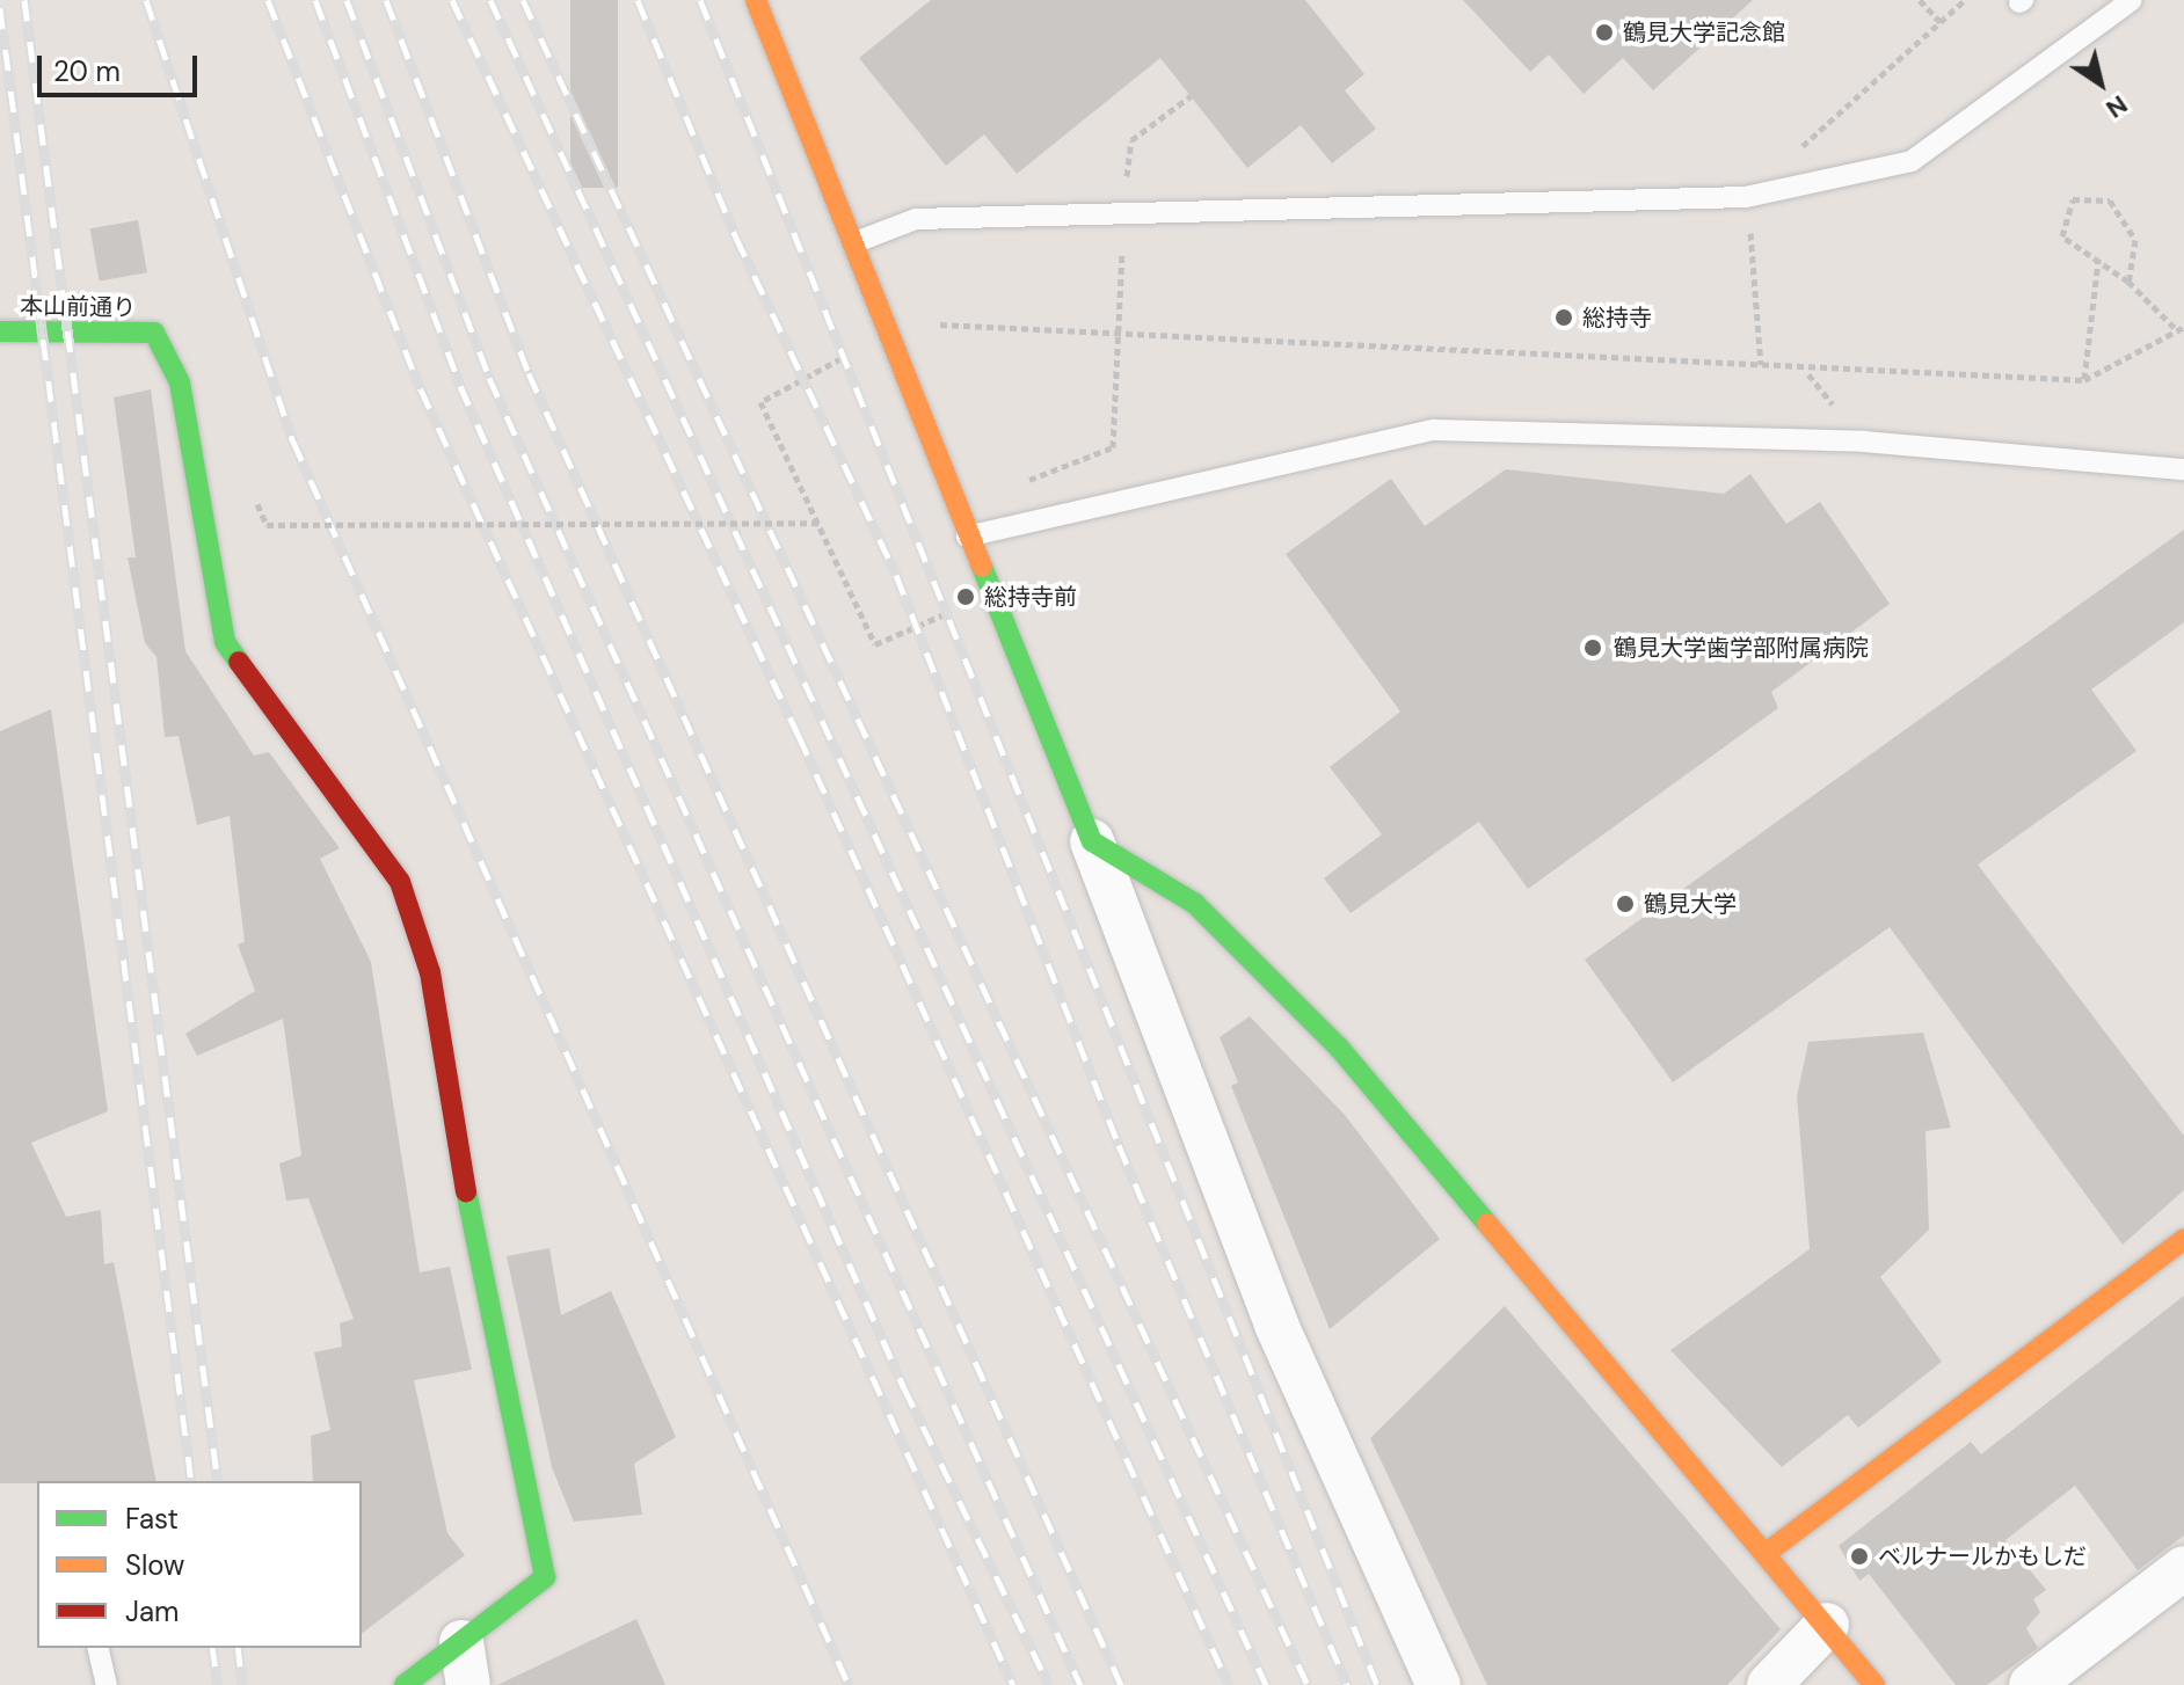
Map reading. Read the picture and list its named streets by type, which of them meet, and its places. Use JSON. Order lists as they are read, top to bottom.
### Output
{
  "streets": {
    "street": ["本山前通り"]
  },
  "places": [
    "鶴見大学記念館",
    "総持寺",
    "総持寺前",
    "鶴見大学歯学部附属病院",
    "鶴見大学",
    "ベルナールかもしだ"
  ],
  "legend": ["Fast", "Slow", "Jam"],
  "scale_bar": "20 m",
  "north": "bottom right"
}
